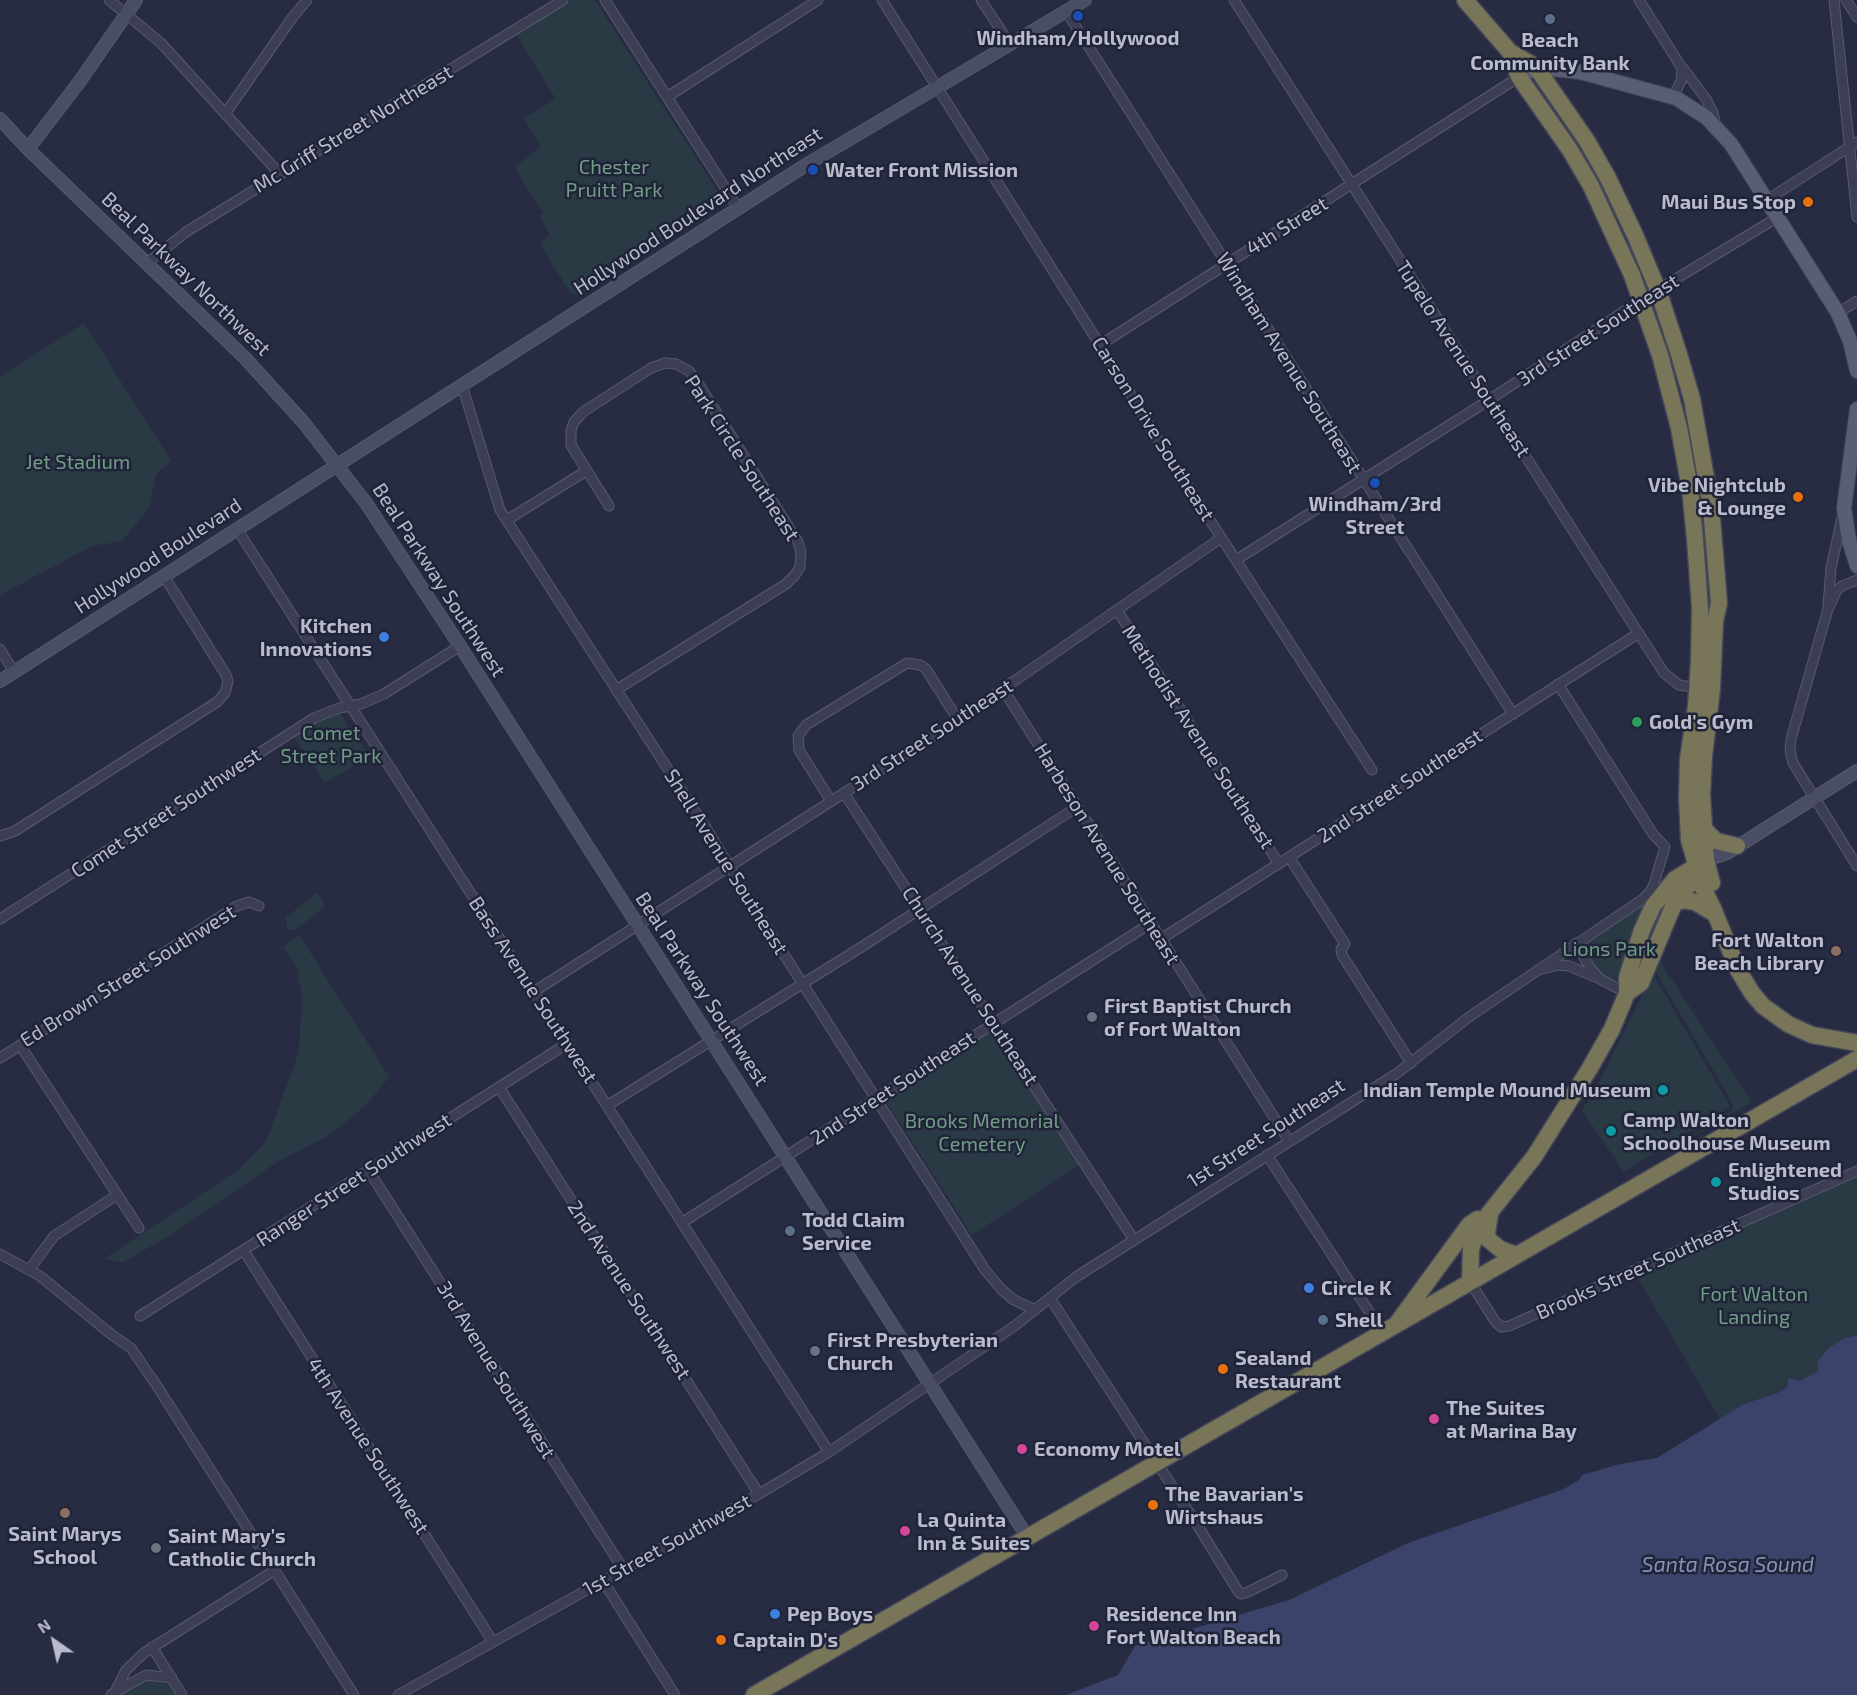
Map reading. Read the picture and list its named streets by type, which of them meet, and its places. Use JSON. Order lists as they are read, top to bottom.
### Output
{
  "streets": {
    "main road": [
      "Hollywood Boulevard Northeast",
      "Beal Parkway Northwest",
      "Hollywood Boulevard",
      "Beal Parkway Southwest"
    ],
    "street": [
      "Mc Griff Street Northeast",
      "4th Street",
      "3rd Street Southeast",
      "Tupelo Avenue Southeast",
      "Windham Avenue Southeast",
      "Carson Drive Southeast",
      "Park Circle Southeast",
      "Methodist Avenue Southeast",
      "2nd Street Southeast",
      "Comet Street Southwest",
      "Harbeson Avenue Southeast",
      "Shell Avenue Southeast",
      "Ed Brown Street Southwest",
      "Church Avenue Southeast",
      "Bass Avenue Southwest",
      "1st Street Southeast",
      "Ranger Street Southwest",
      "Brooks Street Southeast",
      "2nd Avenue Southwest",
      "3rd Avenue Southwest",
      "4th Avenue Southwest",
      "1st Street Southwest"
    ]
  },
  "crossings": [
    ["Mc Griff Street Northeast", "Beal Parkway Northwest"],
    ["Hollywood Boulevard Northeast", "Beal Parkway Northwest"],
    ["Hollywood Boulevard Northeast", "Windham Avenue Southeast"],
    ["Hollywood Boulevard Northeast", "Carson Drive Southeast"],
    ["Hollywood Boulevard Northeast", "Hollywood Boulevard"],
    ["Hollywood Boulevard Northeast", "Beal Parkway Southwest"],
    ["Hollywood Boulevard Northeast", "Shell Avenue Southeast"],
    ["4th Street", "Tupelo Avenue Southeast"],
    ["4th Street", "Windham Avenue Southeast"],
    ["4th Street", "Carson Drive Southeast"],
    ["Beal Parkway Northwest", "Hollywood Boulevard"],
    ["Beal Parkway Northwest", "Beal Parkway Southwest"],
    ["3rd Street Southeast", "Tupelo Avenue Southeast"],
    ["3rd Street Southeast", "Windham Avenue Southeast"],
    ["3rd Street Southeast", "Carson Drive Southeast"],
    ["3rd Street Southeast", "Beal Parkway Southwest"],
    ["3rd Street Southeast", "Methodist Avenue Southeast"],
    ["3rd Street Southeast", "Harbeson Avenue Southeast"],
    ["3rd Street Southeast", "Shell Avenue Southeast"],
    ["3rd Street Southeast", "Church Avenue Southeast"],
    ["3rd Street Southeast", "Bass Avenue Southwest"],
    ["Tupelo Avenue Southeast", "2nd Street Southeast"],
    ["Windham Avenue Southeast", "2nd Street Southeast"],
    ["Park Circle Southeast", "Shell Avenue Southeast"],
    ["Hollywood Boulevard", "Beal Parkway Southwest"],
    ["Hollywood Boulevard", "Bass Avenue Southwest"],
    ["Beal Parkway Southwest", "2nd Street Southeast"],
    ["Beal Parkway Southwest", "Comet Street Southwest"],
    ["Beal Parkway Southwest", "1st Street Southeast"],
    ["Beal Parkway Southwest", "1st Street Southwest"],
    ["Methodist Avenue Southeast", "2nd Street Southeast"],
    ["Methodist Avenue Southeast", "1st Street Southeast"],
    ["2nd Street Southeast", "Harbeson Avenue Southeast"],
    ["2nd Street Southeast", "Shell Avenue Southeast"],
    ["2nd Street Southeast", "Church Avenue Southeast"],
    ["2nd Street Southeast", "Bass Avenue Southwest"],
    ["2nd Street Southeast", "1st Street Southeast"],
    ["Comet Street Southwest", "Bass Avenue Southwest"],
    ["Harbeson Avenue Southeast", "1st Street Southeast"],
    ["Shell Avenue Southeast", "1st Street Southeast"],
    ["Church Avenue Southeast", "1st Street Southeast"],
    ["Bass Avenue Southwest", "Ranger Street Southwest"],
    ["Bass Avenue Southwest", "1st Street Southwest"],
    ["1st Street Southeast", "1st Street Southwest"],
    ["Ranger Street Southwest", "2nd Avenue Southwest"],
    ["Ranger Street Southwest", "3rd Avenue Southwest"],
    ["Ranger Street Southwest", "4th Avenue Southwest"],
    ["2nd Avenue Southwest", "1st Street Southwest"],
    ["3rd Avenue Southwest", "1st Street Southwest"],
    ["4th Avenue Southwest", "1st Street Southwest"]
  ],
  "water": ["Santa Rosa Sound"],
  "parks": [
    "Chester Pruitt Park",
    "Jet Stadium",
    "Comet Street Park",
    "Lions Park",
    "Brooks Memorial Cemetery",
    "Fort Walton Landing"
  ],
  "places": [
    "Windham/Hollywood",
    "Beach Community Bank",
    "Water Front Mission",
    "Maui Bus Stop",
    "Windham/3rd Street",
    "Vibe Nightclub & Lounge",
    "Kitchen Innovations",
    "Gold's Gym",
    "Fort Walton Beach Library",
    "First Baptist Church of Fort Walton",
    "Indian Temple Mound Museum",
    "Camp Walton Schoolhouse Museum",
    "Enlightened Studios",
    "Todd Claim Service",
    "Circle K",
    "Shell",
    "First Presbyterian Church",
    "Sealand Restaurant",
    "The Suites at Marina Bay",
    "Economy Motel",
    "The Bavarian's Wirtshaus",
    "Saint Marys School",
    "La Quinta Inn & Suites",
    "Saint Mary's Catholic Church",
    "Pep Boys",
    "Residence Inn Fort Walton Beach",
    "Captain D's"
  ],
  "north": "top left"
}
